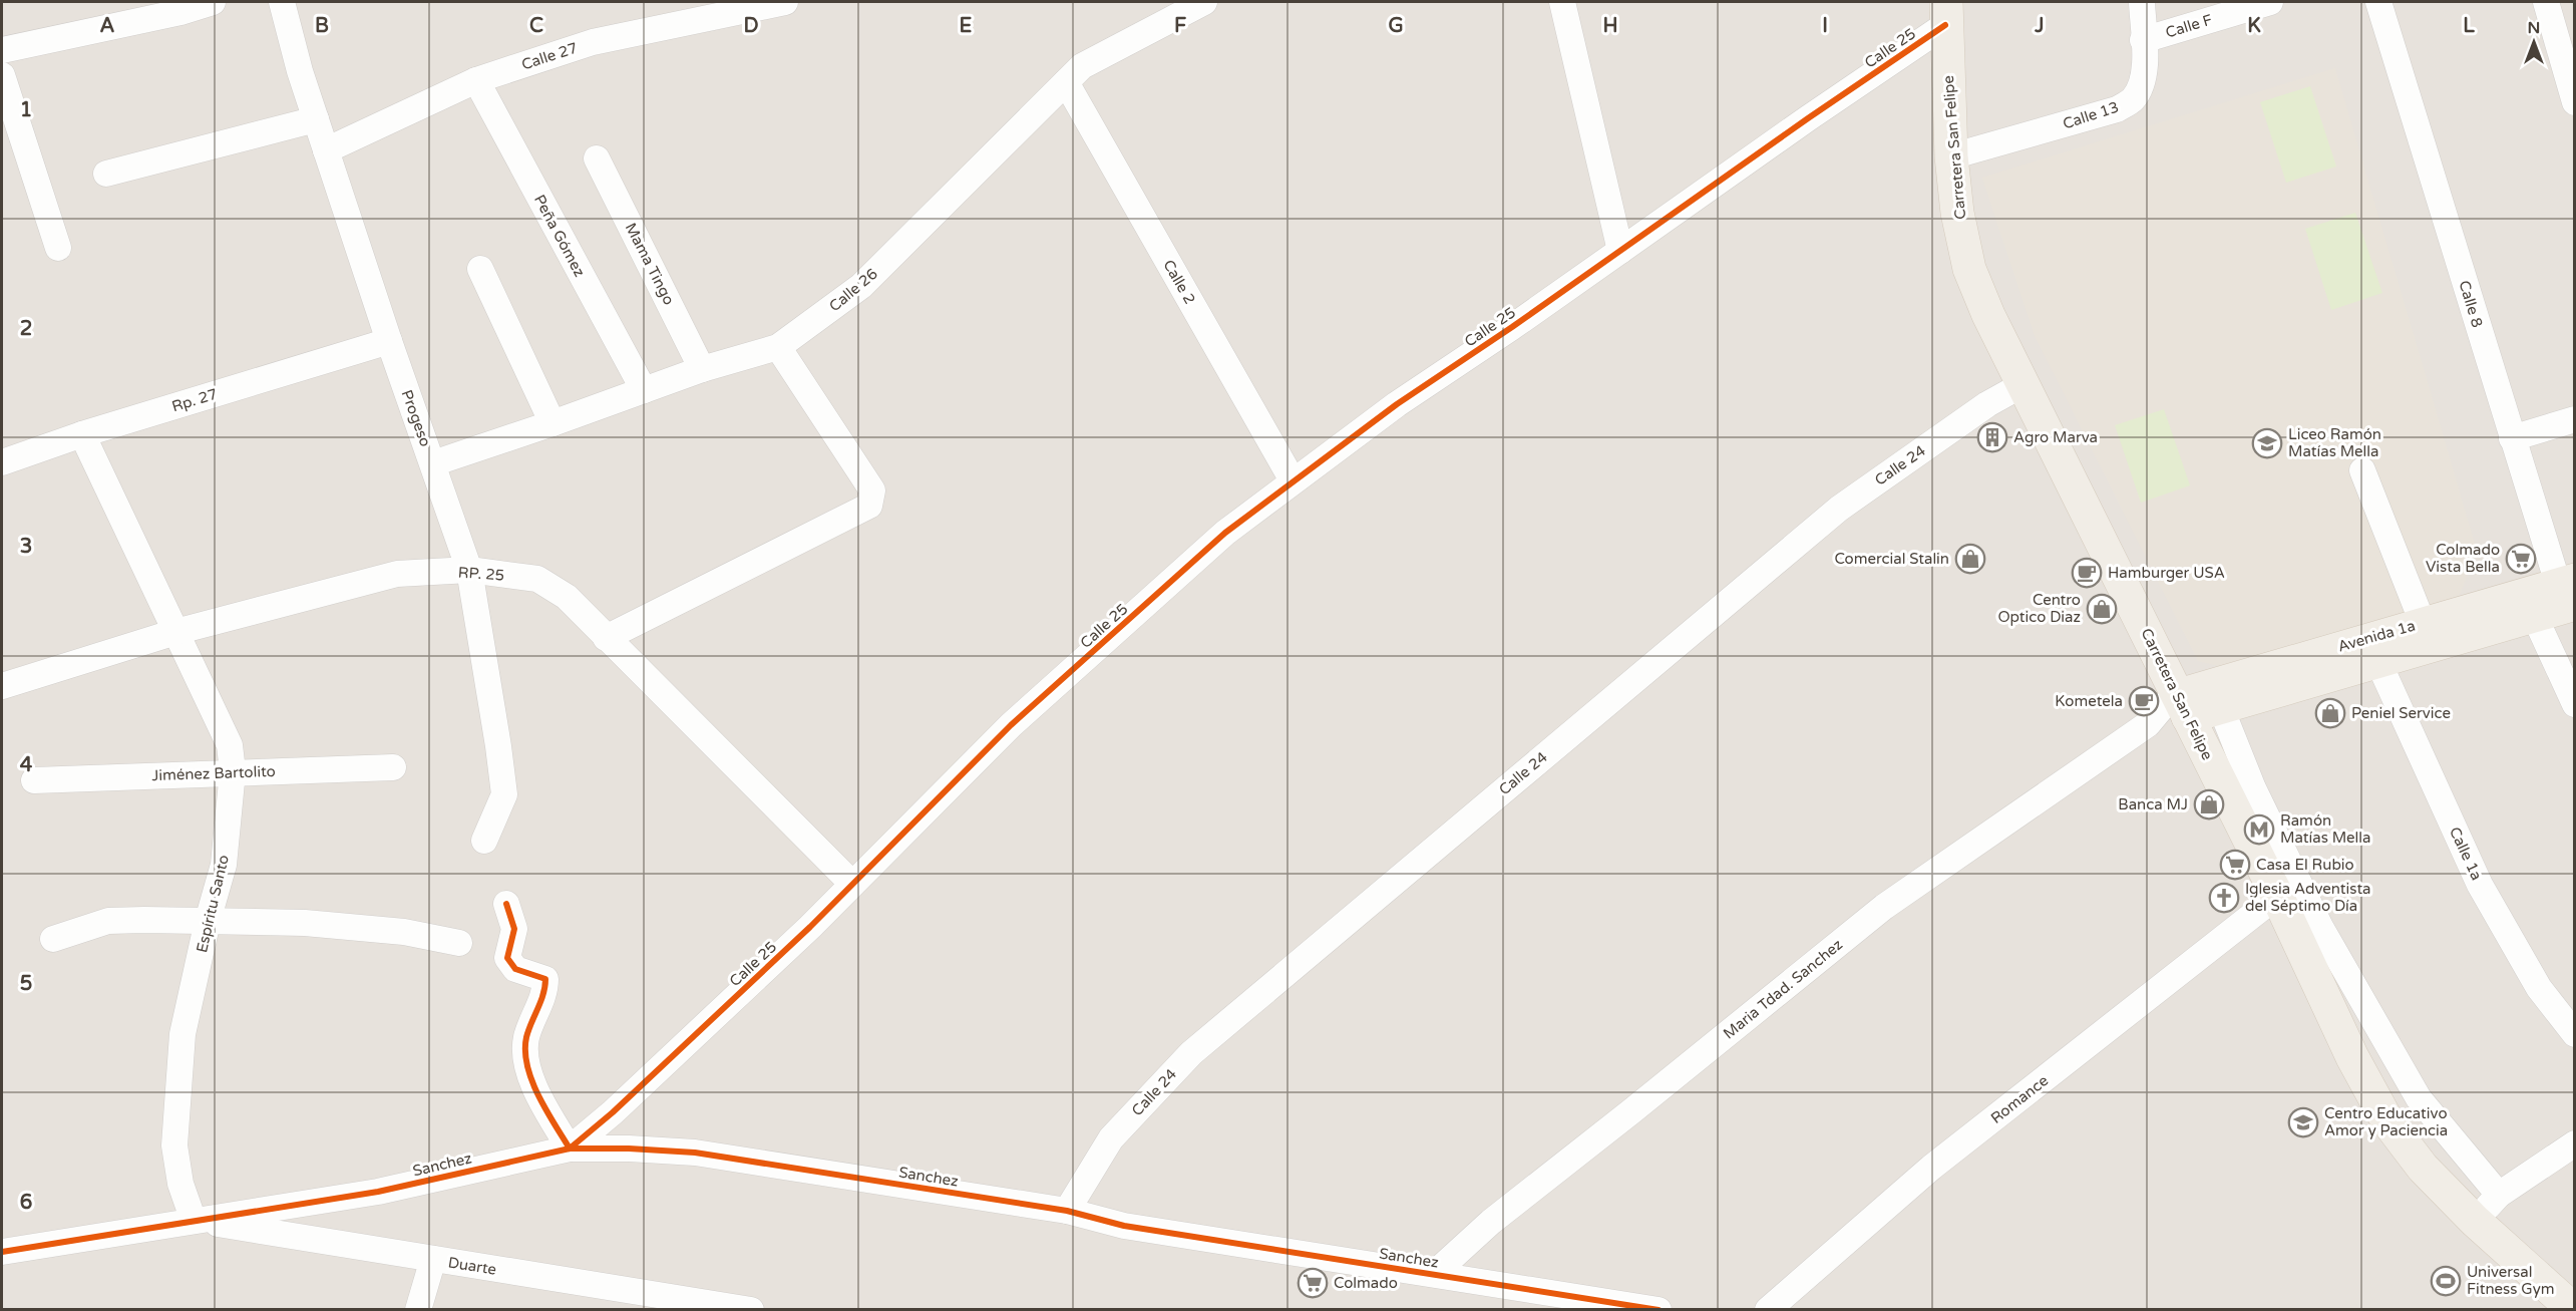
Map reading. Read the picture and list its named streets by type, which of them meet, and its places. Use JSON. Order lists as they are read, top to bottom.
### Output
{
  "streets": {
    "main road": ["Carretera San Felipe", "Avenida 1a"],
    "street": [
      "Calle F",
      "Calle 25",
      "Calle 27",
      "Calle 13",
      "Peña Gómez",
      "Mama Tingo",
      "Calle 2",
      "Calle 26",
      "Calle 8",
      "Rp. 27",
      "Progeso",
      "Calle 24",
      "RP. 25",
      "Jiménez Bartolito",
      "Calle 1a",
      "Espíritu Santo",
      "Maria Tdad. Sanchez",
      "Romance",
      "Sanchez",
      "Duarte"
    ]
  },
  "crossings": [
    ["Calle F", "Calle 13"],
    ["Calle 25", "Carretera San Felipe"],
    ["Calle 25", "Calle 2"],
    ["Calle 25", "RP. 25"],
    ["Calle 25", "Sanchez"],
    ["Calle 27", "Peña Gómez"],
    ["Calle 27", "Progeso"],
    ["Calle 13", "Carretera San Felipe"],
    ["Carretera San Felipe", "Calle 24"],
    ["Carretera San Felipe", "Avenida 1a"],
    ["Carretera San Felipe", "Maria Tdad. Sanchez"],
    ["Carretera San Felipe", "Romance"],
    ["Peña Gómez", "Calle 26"],
    ["Mama Tingo", "Calle 26"],
    ["Calle 2", "Calle 26"],
    ["Calle 26", "Progeso"],
    ["Calle 8", "Avenida 1a"],
    ["Rp. 27", "Progeso"],
    ["Rp. 27", "Espíritu Santo"],
    ["Progeso", "RP. 25"],
    ["Calle 24", "Sanchez"],
    ["RP. 25", "Espíritu Santo"],
    ["Avenida 1a", "Calle 1a"],
    ["Avenida 1a", "Maria Tdad. Sanchez"],
    ["Jiménez Bartolito", "Espíritu Santo"],
    ["Espíritu Santo", "Sanchez"],
    ["Espíritu Santo", "Duarte"],
    ["Maria Tdad. Sanchez", "Sanchez"],
    ["Sanchez", "Duarte"]
  ],
  "places": {
    "building": ["Agro Marva"],
    "school or university": ["Liceo Ramón Matías Mella", "Centro Educativo Amor y Paciencia"],
    "shop": [
      "Comercial Stalin",
      "Centro Optico Diaz",
      "Peniel Service",
      "Banca MJ"
    ],
    "supermarket": ["Colmado Vista Bella", "Casa El Rubio", "Colmado"],
    "cafe": ["Hamburger USA", "Kometela"],
    "metro station": ["Ramón Matías Mella"],
    "church": ["Iglesia Adventista del Séptimo Día"],
    "sports": ["Universal Fitness Gym"]
  },
  "north": "top",
  "grid": {
    "columns": [
      "A",
      "B",
      "C",
      "D",
      "E",
      "F",
      "G",
      "H",
      "I",
      "J",
      "K",
      "L"
    ],
    "rows": [
      "1",
      "2",
      "3",
      "4",
      "5",
      "6"
    ]
  }
}
